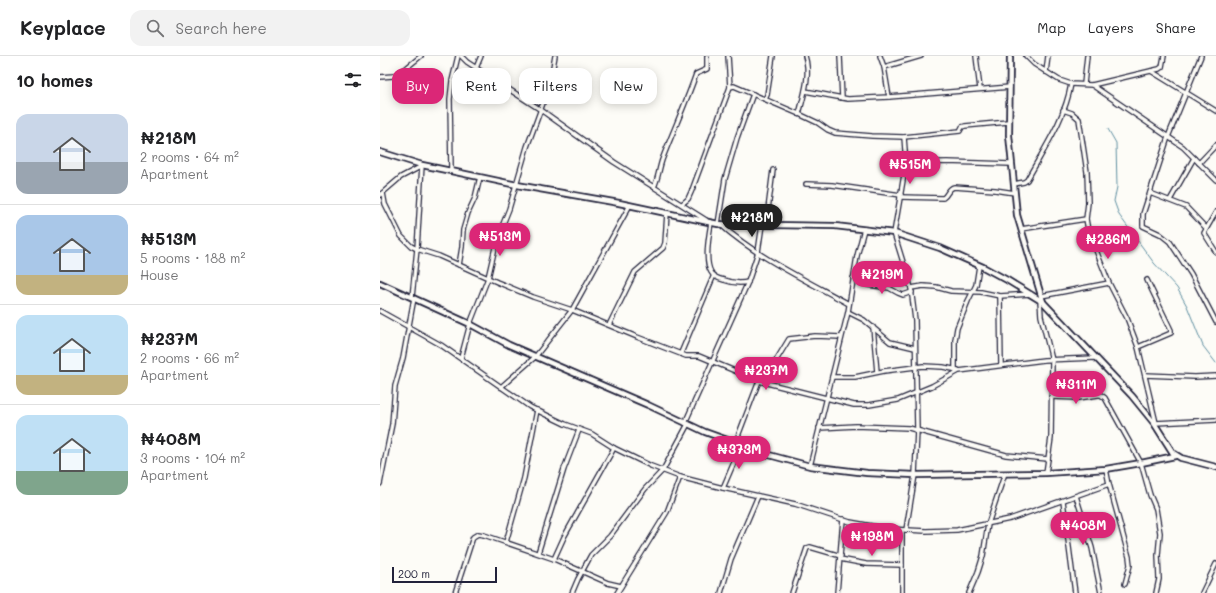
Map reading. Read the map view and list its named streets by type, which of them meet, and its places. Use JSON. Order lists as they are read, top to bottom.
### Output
{
  "scale_bar": "200 m",
  "page": {
    "header": "Keyplace",
    "search": "Search here",
    "nav": ["Map", "Layers", "Share"],
    "heading": "10 homes",
    "chip": [
      "Buy",
      "Rent",
      "Filters",
      "New"
    ],
    "list": [
      {
        "name": "₦218M",
        "note": "2 rooms · 64 m² · Apartment"
      },
      {
        "name": "₦513M",
        "note": "5 rooms · 188 m² · House"
      },
      {
        "name": "₦237M",
        "note": "2 rooms · 66 m² · Apartment"
      },
      {
        "name": "₦408M",
        "note": "3 rooms · 104 m² · Apartment"
      }
    ],
    "price": [
      "₦515M",
      "₦218M",
      "₦513M",
      "₦286M",
      "₦219M",
      "₦237M",
      "₦311M",
      "₦373M",
      "₦408M",
      "₦198M"
    ],
    "scale": "200 m"
  }
}
